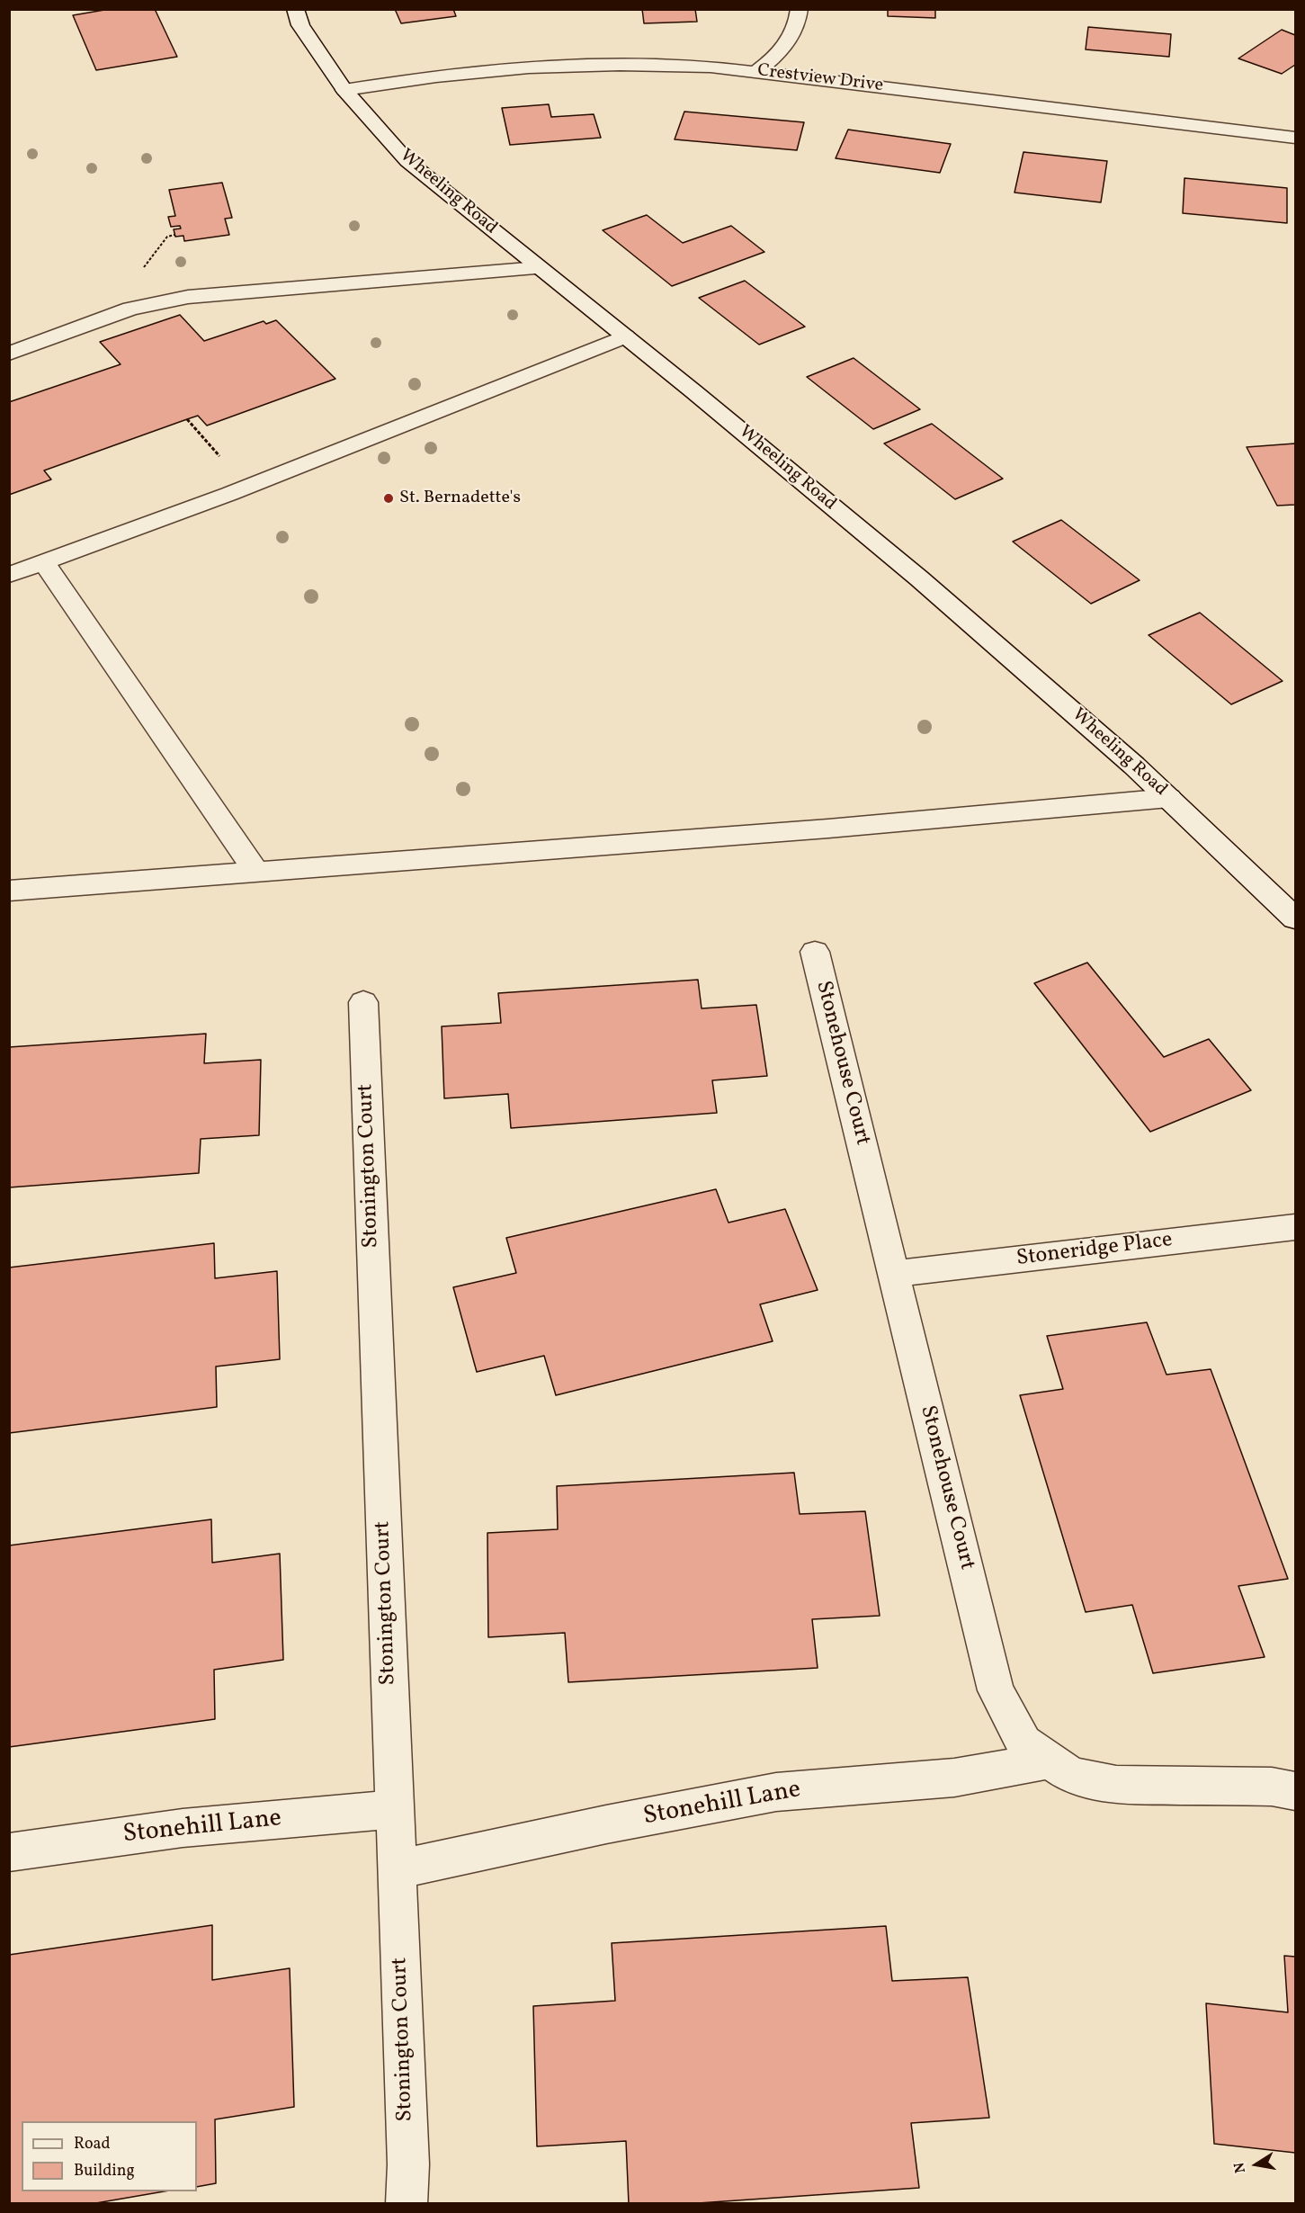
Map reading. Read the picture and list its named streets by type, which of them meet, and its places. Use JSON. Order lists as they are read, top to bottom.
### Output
{
  "streets": {
    "street": [
      "Crestview Drive",
      "Wheeling Road",
      "Stonehouse Court",
      "Stonington Court",
      "Stoneridge Place",
      "Stonehill Lane"
    ]
  },
  "crossings": [
    ["Crestview Drive", "Wheeling Road"],
    ["Stonehouse Court", "Stoneridge Place"],
    ["Stonehouse Court", "Stonehill Lane"],
    ["Stonington Court", "Stonehill Lane"]
  ],
  "places": ["St. Bernadette's"],
  "legend": ["Road", "Building"],
  "north": "left"
}
